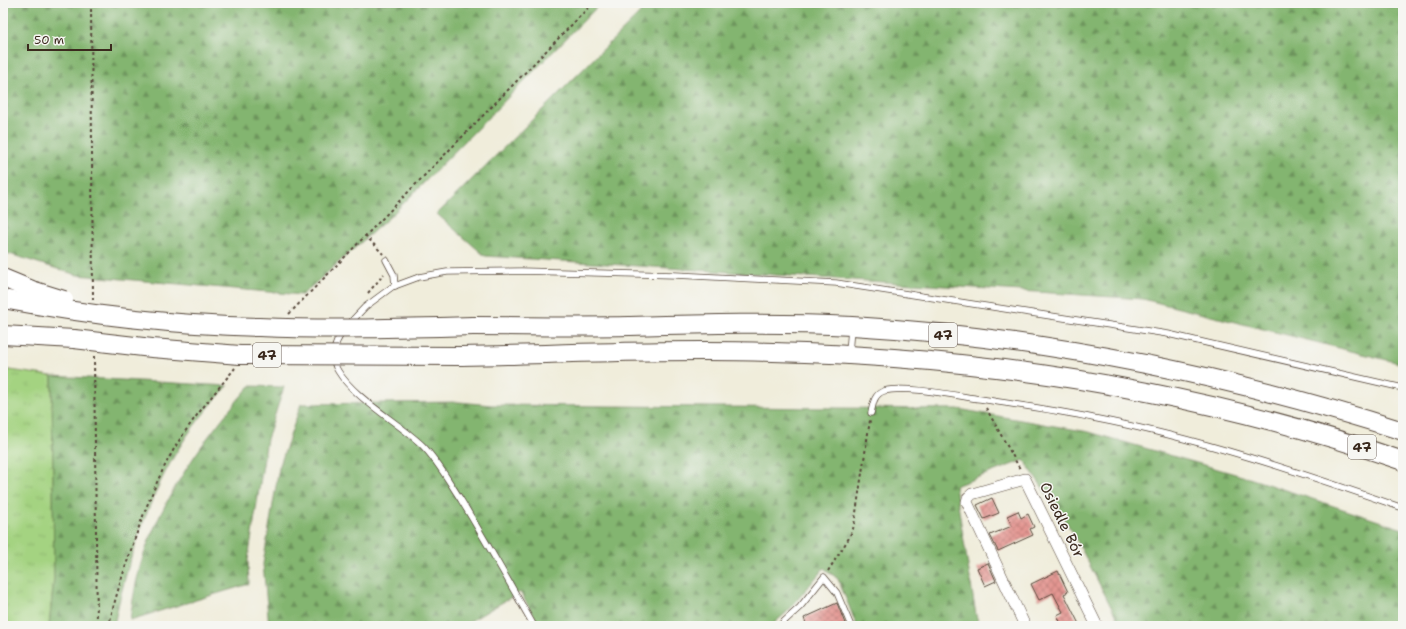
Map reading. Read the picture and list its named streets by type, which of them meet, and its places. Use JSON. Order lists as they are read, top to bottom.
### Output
{
  "streets": {
    "main road": ["47"],
    "street": ["Osiedle Bór"]
  },
  "scale_bar": "50 m"
}
